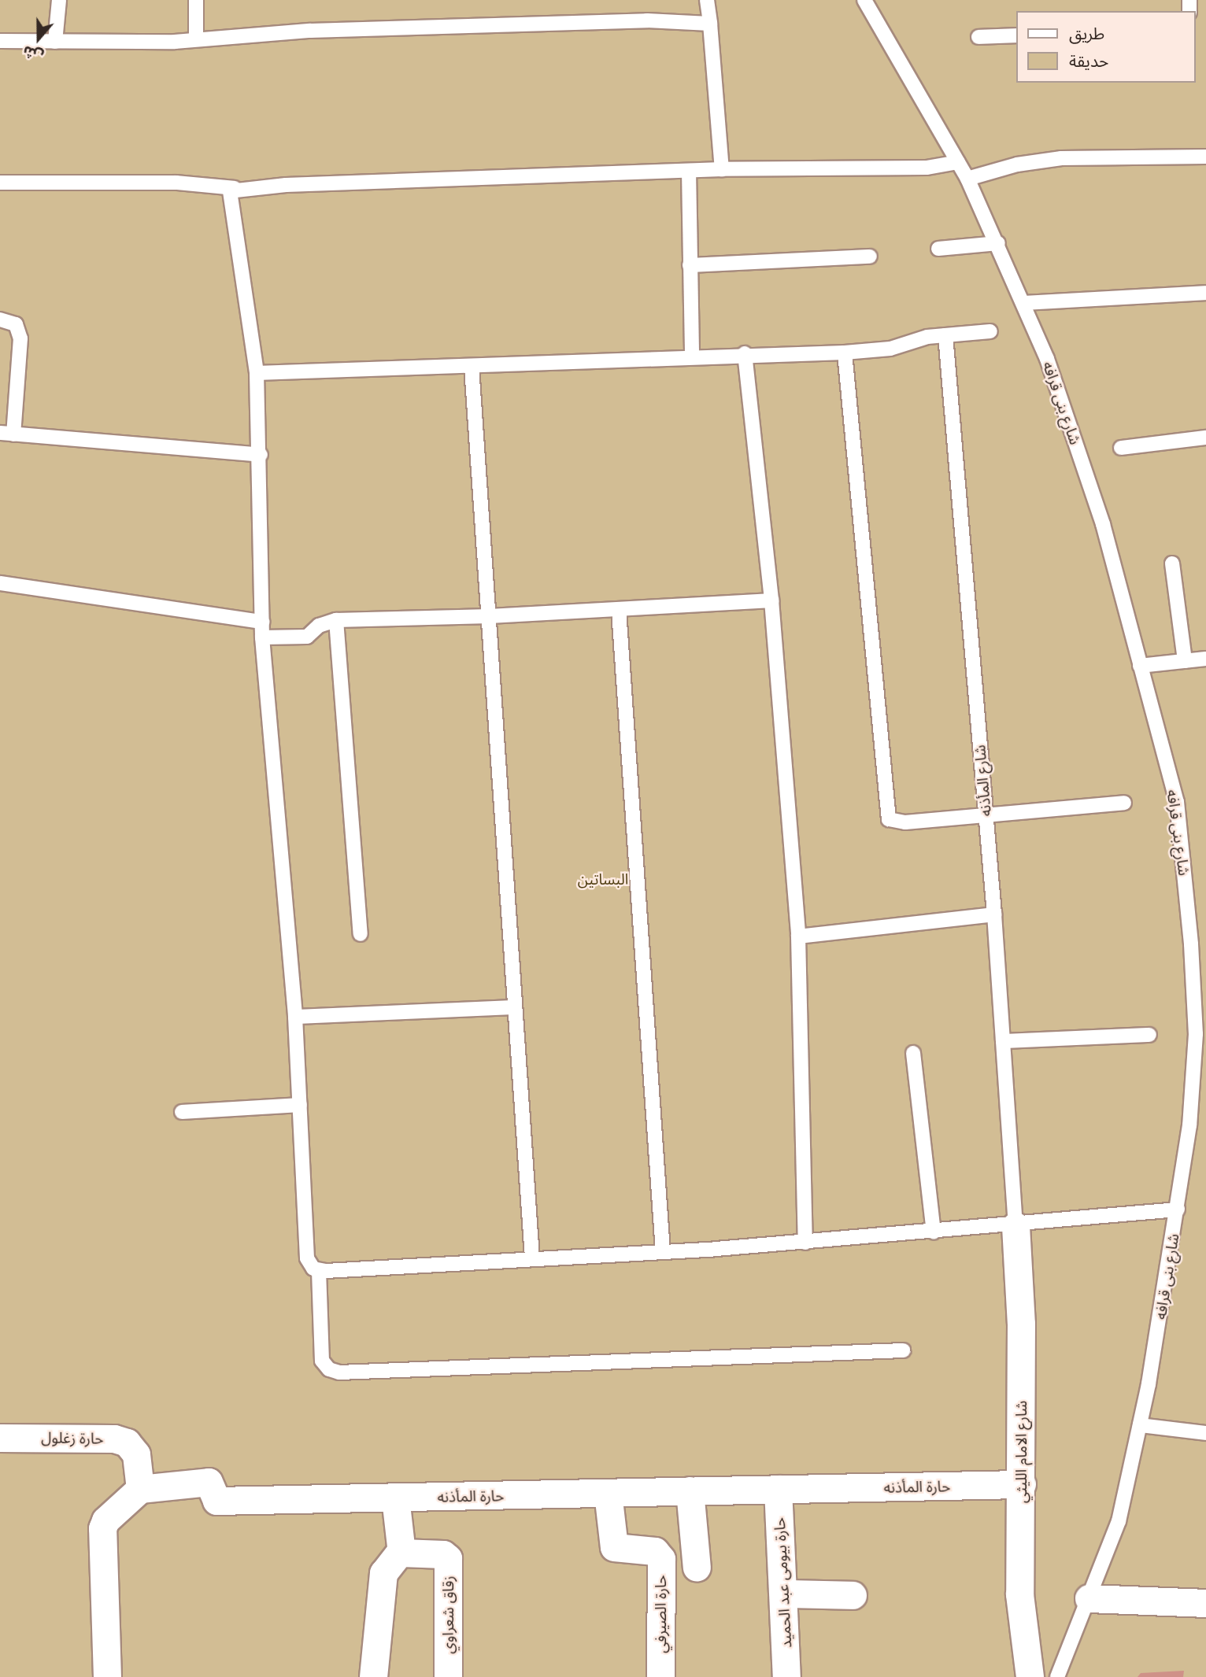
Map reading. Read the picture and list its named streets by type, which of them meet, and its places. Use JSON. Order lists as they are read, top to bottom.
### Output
{
  "streets": {
    "street": [
      "حارة زغلول",
      "شارع الامام الليثي",
      "حارة المأذنه",
      "حارة بيومى عبد الحميد",
      "حارة الصيرفي",
      "زقاق شعراوي"
    ],
    "lane": ["شارع بنى قرافه", "شارع المأذنه"]
  },
  "crossings": [
    ["شارع المأذنه", "شارع الامام الليثي"],
    ["حارة زغلول", "حارة المأذنه"],
    ["شارع الامام الليثي", "حارة المأذنه"],
    ["حارة المأذنه", "حارة بيومى عبد الحميد"],
    ["حارة المأذنه", "حارة الصيرفي"]
  ],
  "parks": ["البساتين"],
  "legend": ["طريق", "حديقة"],
  "north": "bottom"
}
